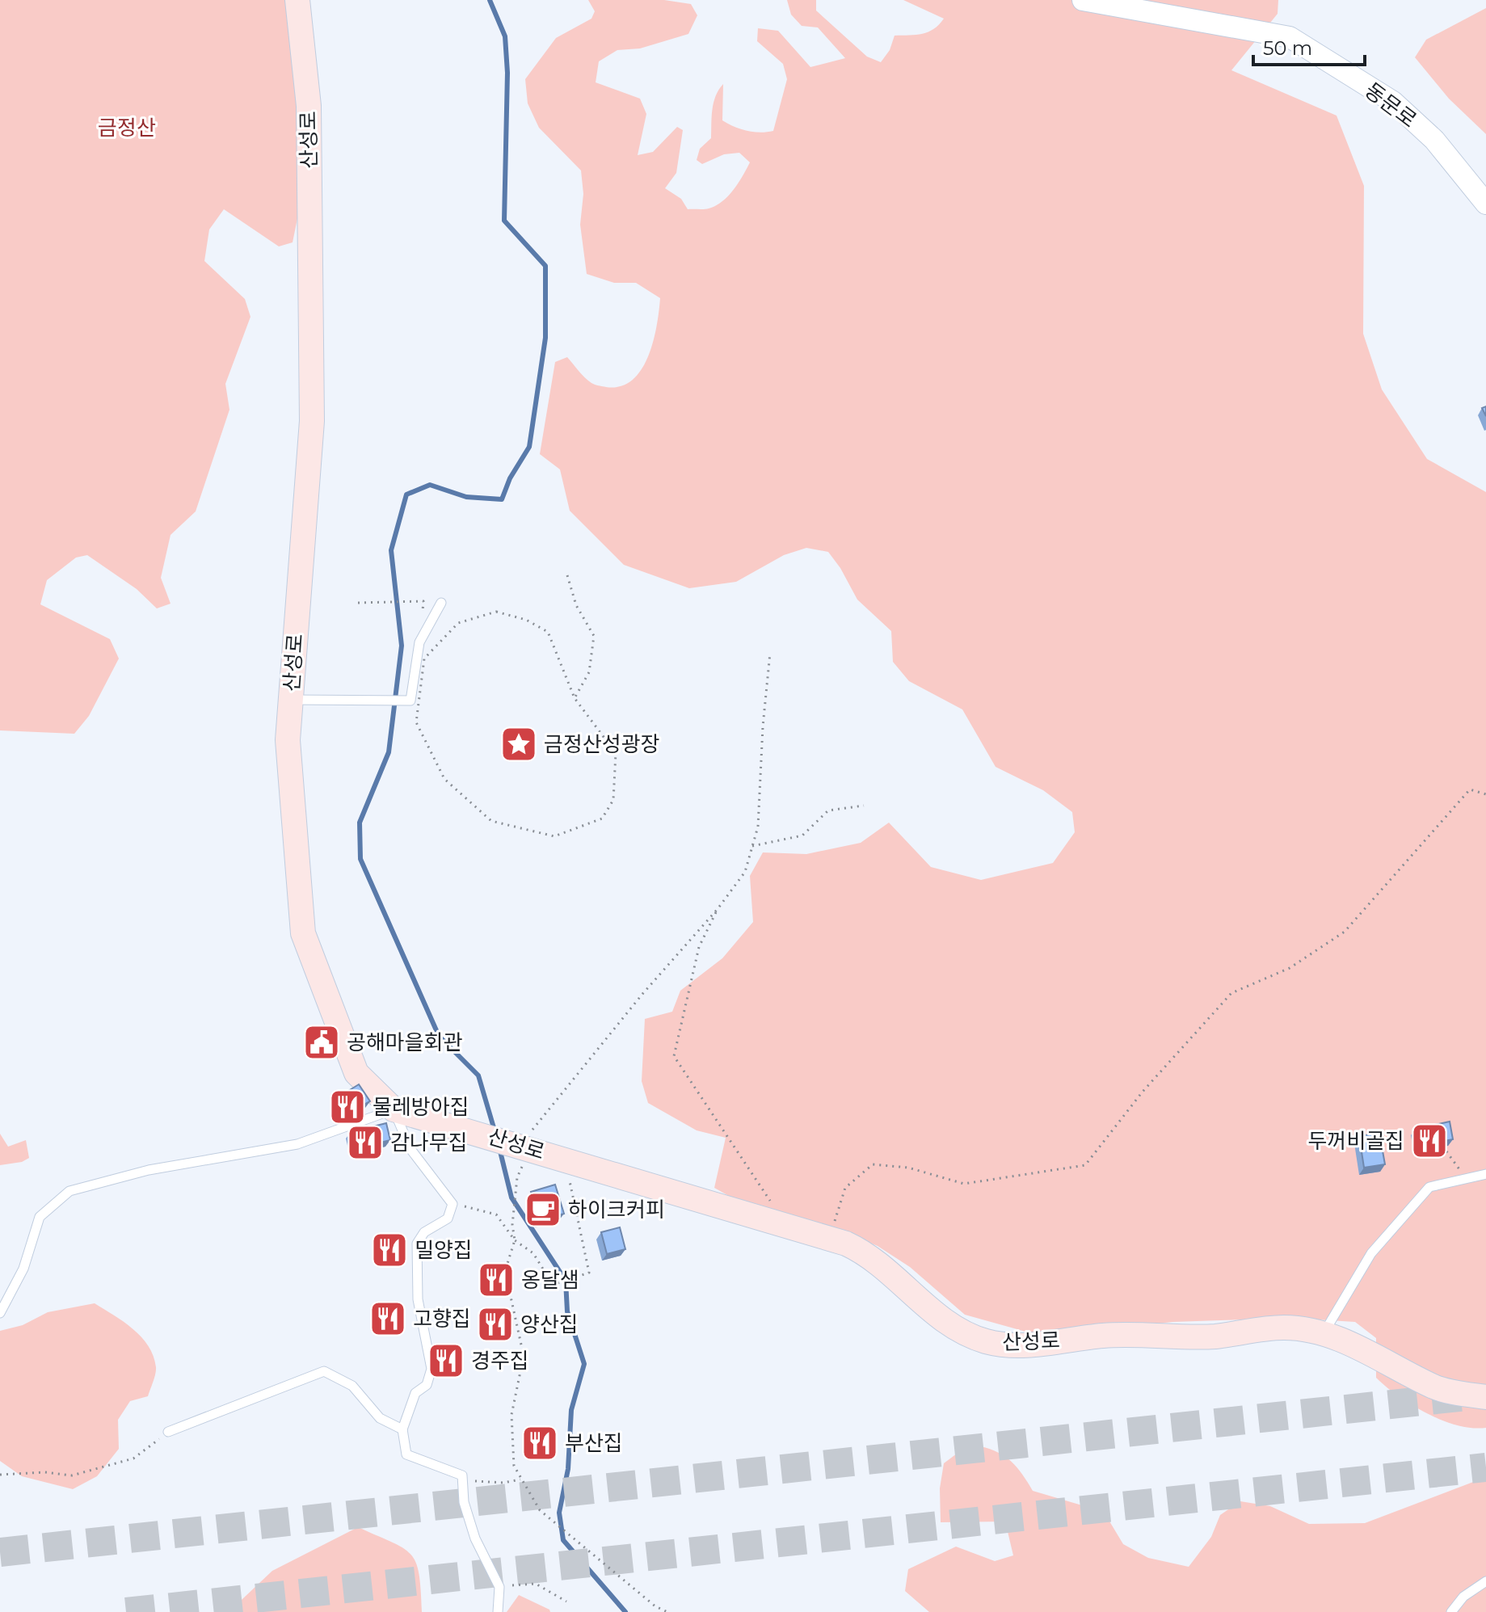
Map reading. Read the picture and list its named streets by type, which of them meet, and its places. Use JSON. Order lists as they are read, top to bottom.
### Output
{
  "streets": {
    "main road": ["산성로"],
    "street": ["동문로"]
  },
  "parks": ["금정산"],
  "places": {
    "place": ["금정산성광장"],
    "public building": ["공해마을회관"],
    "restaurant": [
      "물레방아집",
      "두꺼비골집",
      "감나무집",
      "밀양집",
      "옹달샘",
      "고향집",
      "양산집",
      "경주집",
      "부산집"
    ],
    "cafe": ["하이크커피"]
  },
  "scale_bar": "50 m"
}
